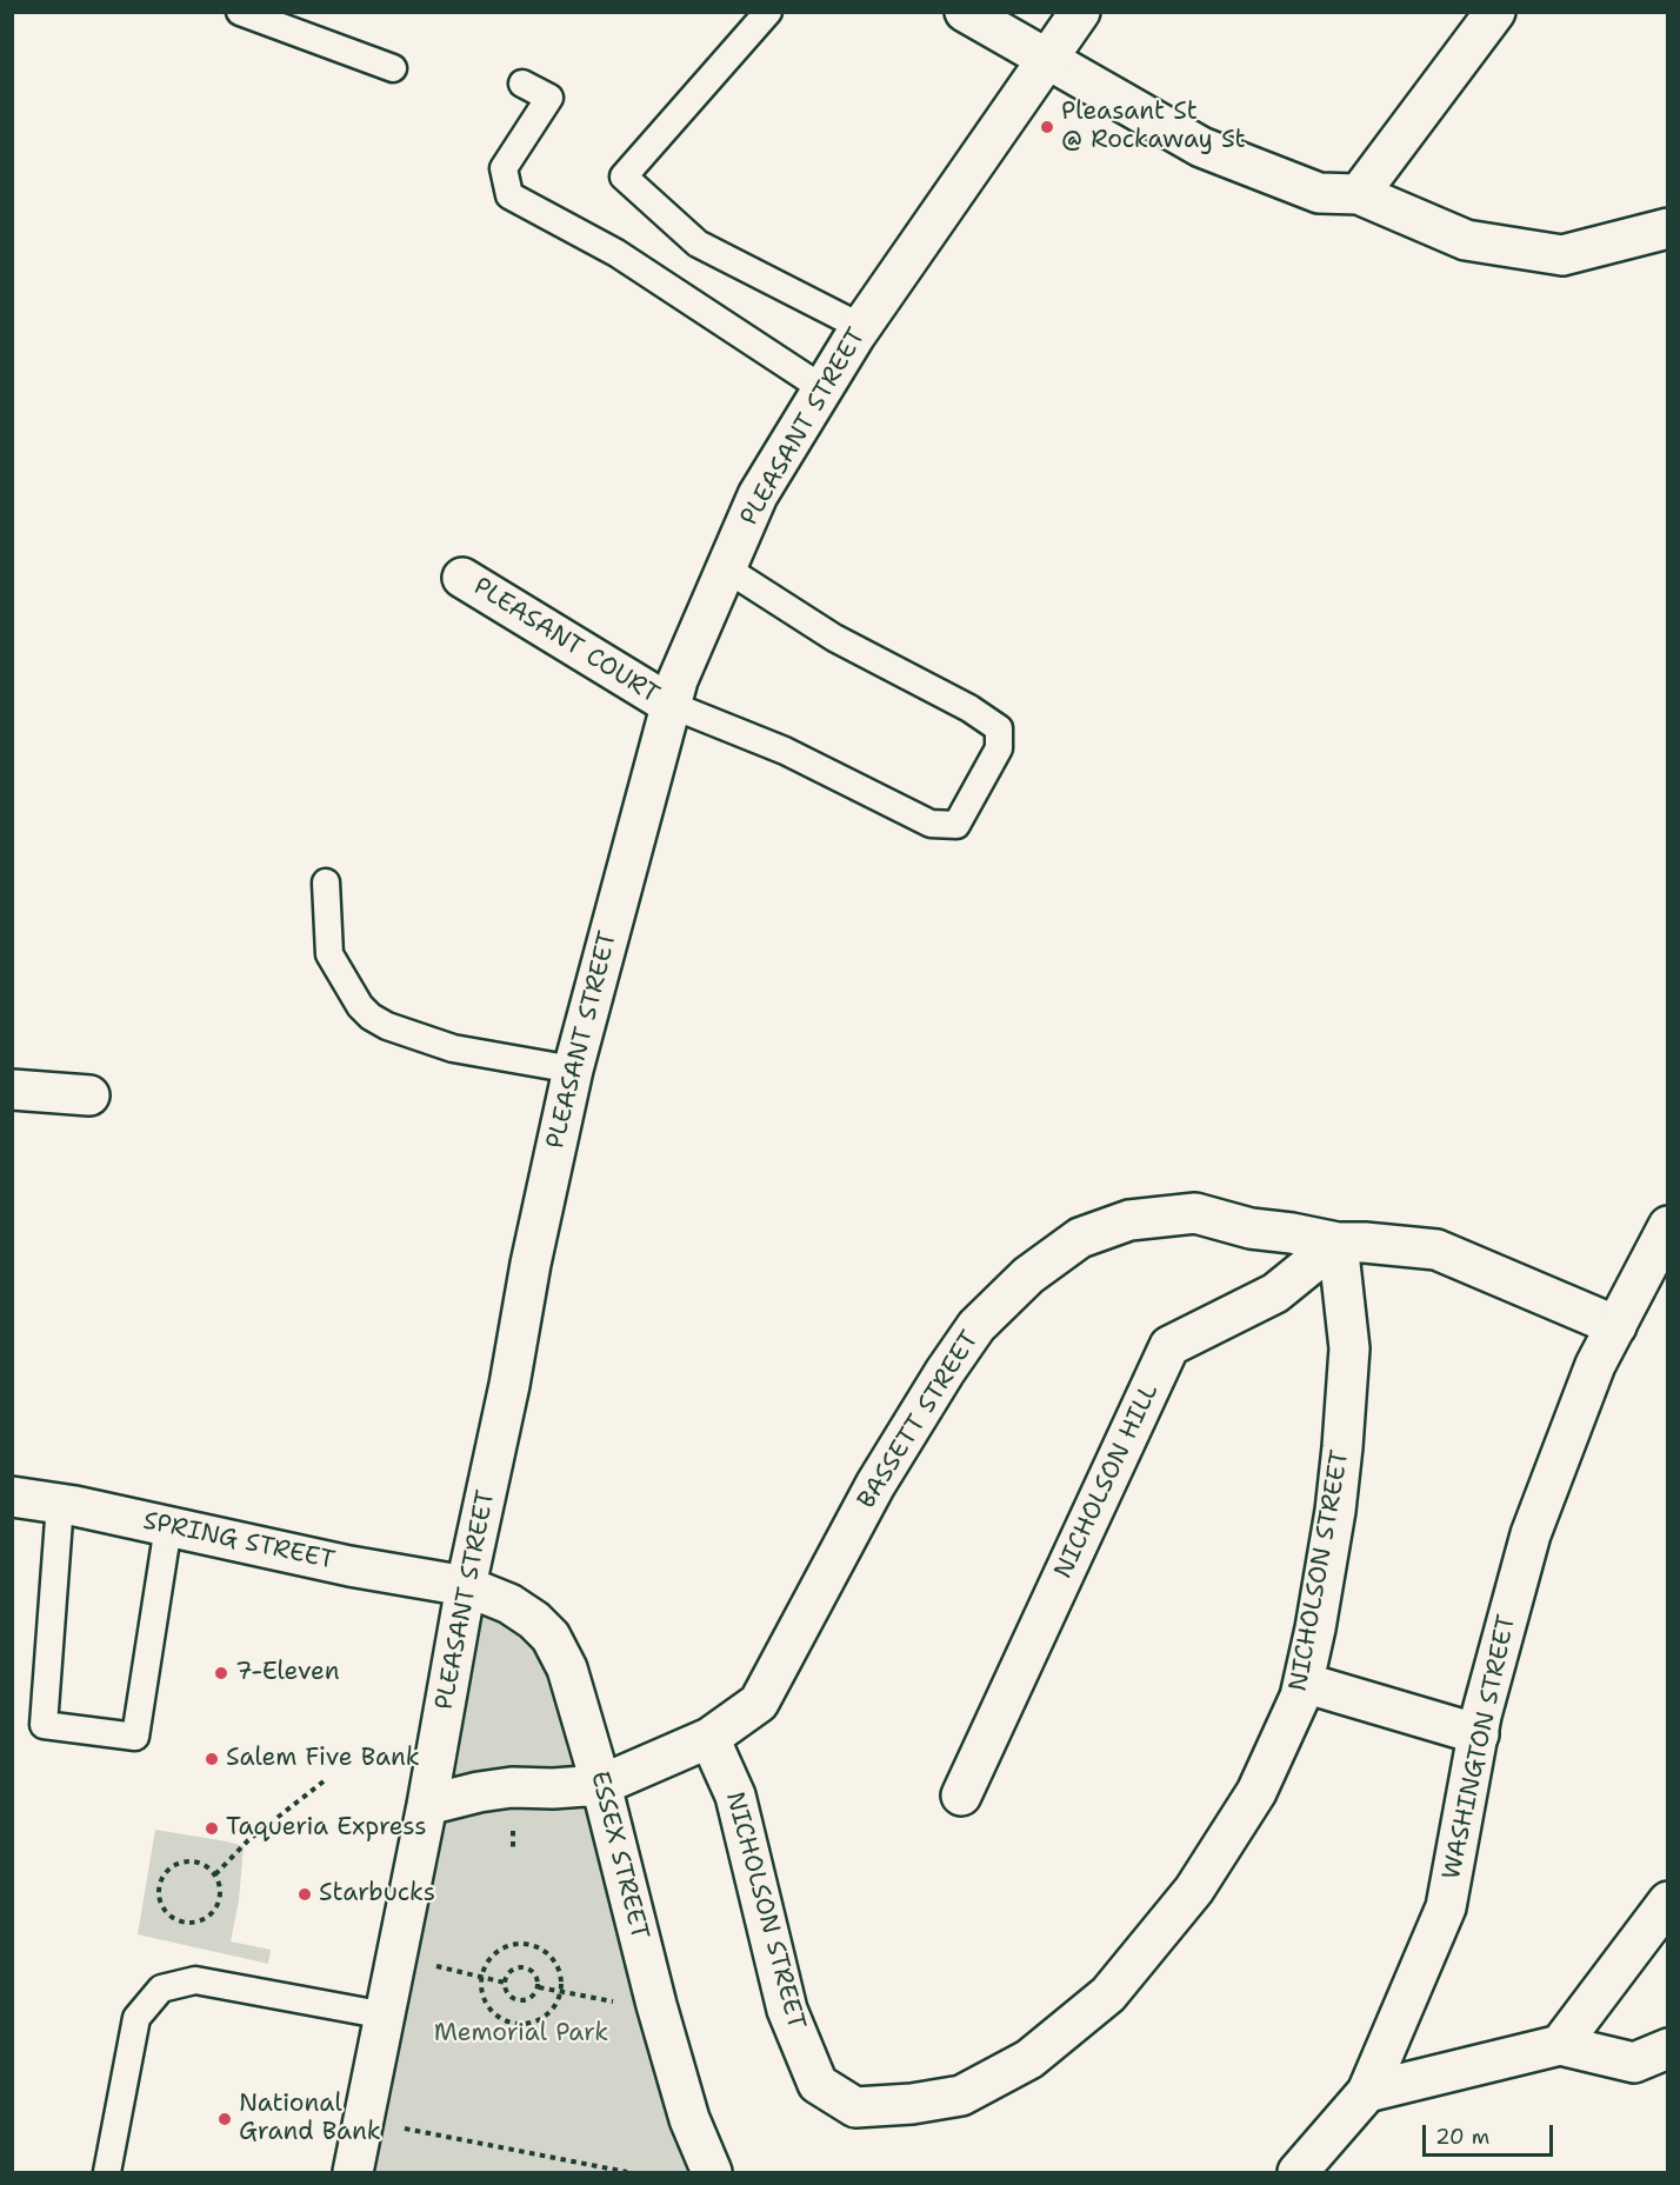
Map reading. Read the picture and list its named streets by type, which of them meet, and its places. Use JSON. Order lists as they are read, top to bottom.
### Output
{
  "streets": {
    "street": [
      "PLEASANT STREET",
      "PLEASANT COURT",
      "BASSETT STREET",
      "NICHOLSON HILL",
      "SPRING STREET",
      "NICHOLSON STREET",
      "WASHINGTON STREET",
      "ESSEX STREET"
    ]
  },
  "crossings": [
    ["PLEASANT STREET", "PLEASANT COURT"],
    ["PLEASANT STREET", "BASSETT STREET"],
    ["PLEASANT STREET", "SPRING STREET"],
    ["PLEASANT STREET", "ESSEX STREET"],
    ["BASSETT STREET", "NICHOLSON HILL"],
    ["BASSETT STREET", "NICHOLSON STREET"],
    ["BASSETT STREET", "WASHINGTON STREET"],
    ["BASSETT STREET", "ESSEX STREET"],
    ["NICHOLSON HILL", "NICHOLSON STREET"],
    ["SPRING STREET", "ESSEX STREET"]
  ],
  "parks": ["Memorial Park"],
  "places": [
    "Pleasant St @ Rockaway St",
    "7-Eleven",
    "Salem Five Bank",
    "Taqueria Express",
    "Starbucks",
    "National Grand Bank"
  ],
  "scale_bar": "20 m"
}
